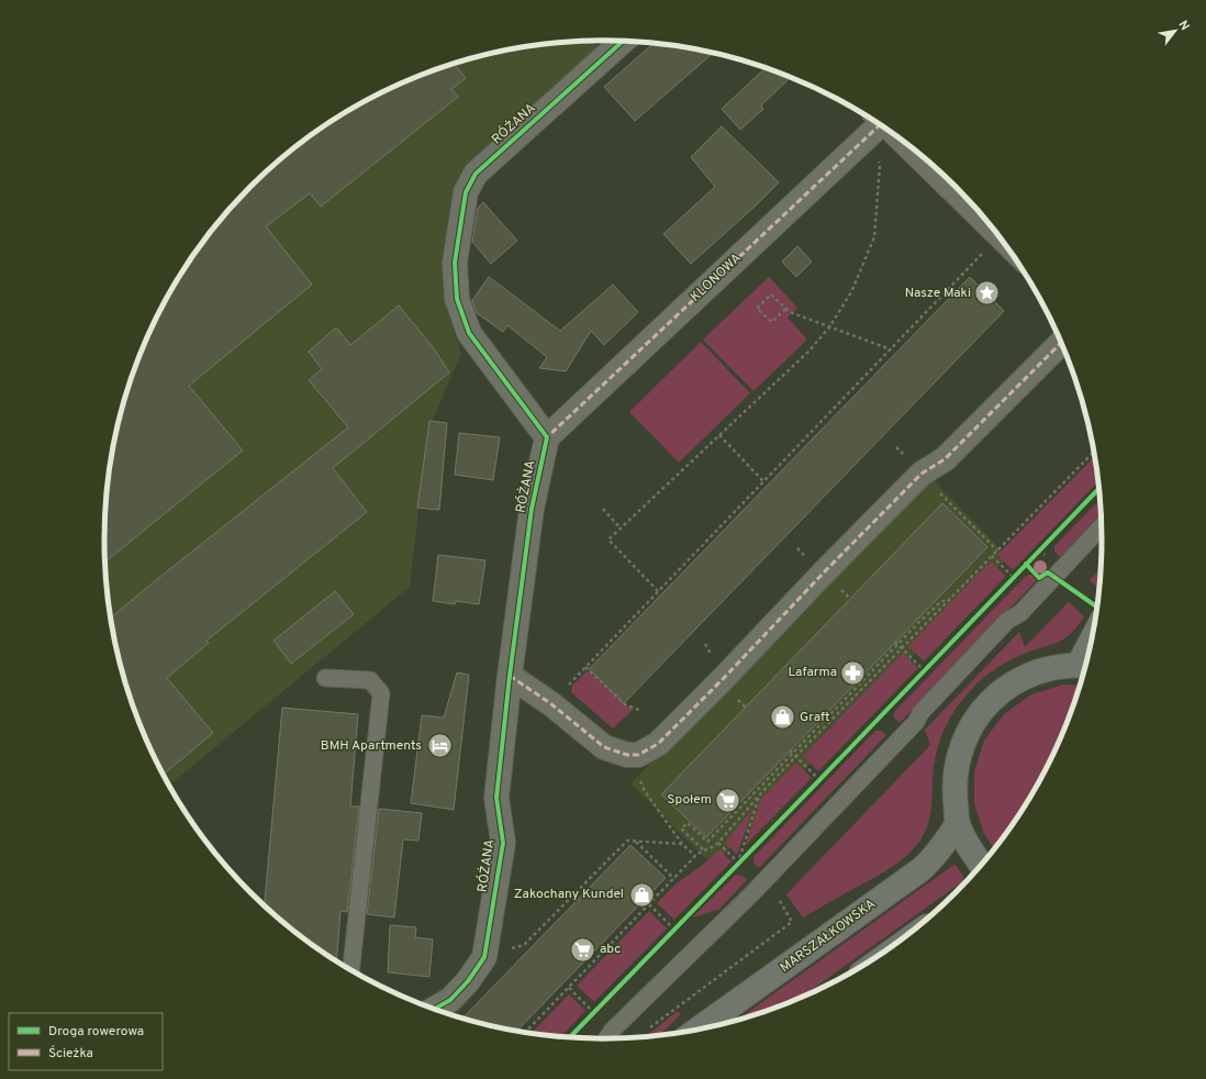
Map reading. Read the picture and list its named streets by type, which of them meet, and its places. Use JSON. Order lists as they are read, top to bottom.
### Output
{
  "streets": {
    "main road": ["MARSZAŁKOWSKA"],
    "street": ["RÓŻANA", "KLONOWA"]
  },
  "crossings": [
    ["RÓŻANA", "KLONOWA"]
  ],
  "places": {
    "place": ["Nasze Maki"],
    "pharmacy": ["Lafarma"],
    "shop": ["Graft", "Zakochany Kundel"],
    "hotel": ["BMH Apartments"],
    "supermarket": ["Społem", "abc"]
  },
  "legend": ["Droga rowerowa", "Ścieżka"],
  "north": "top right"
}
